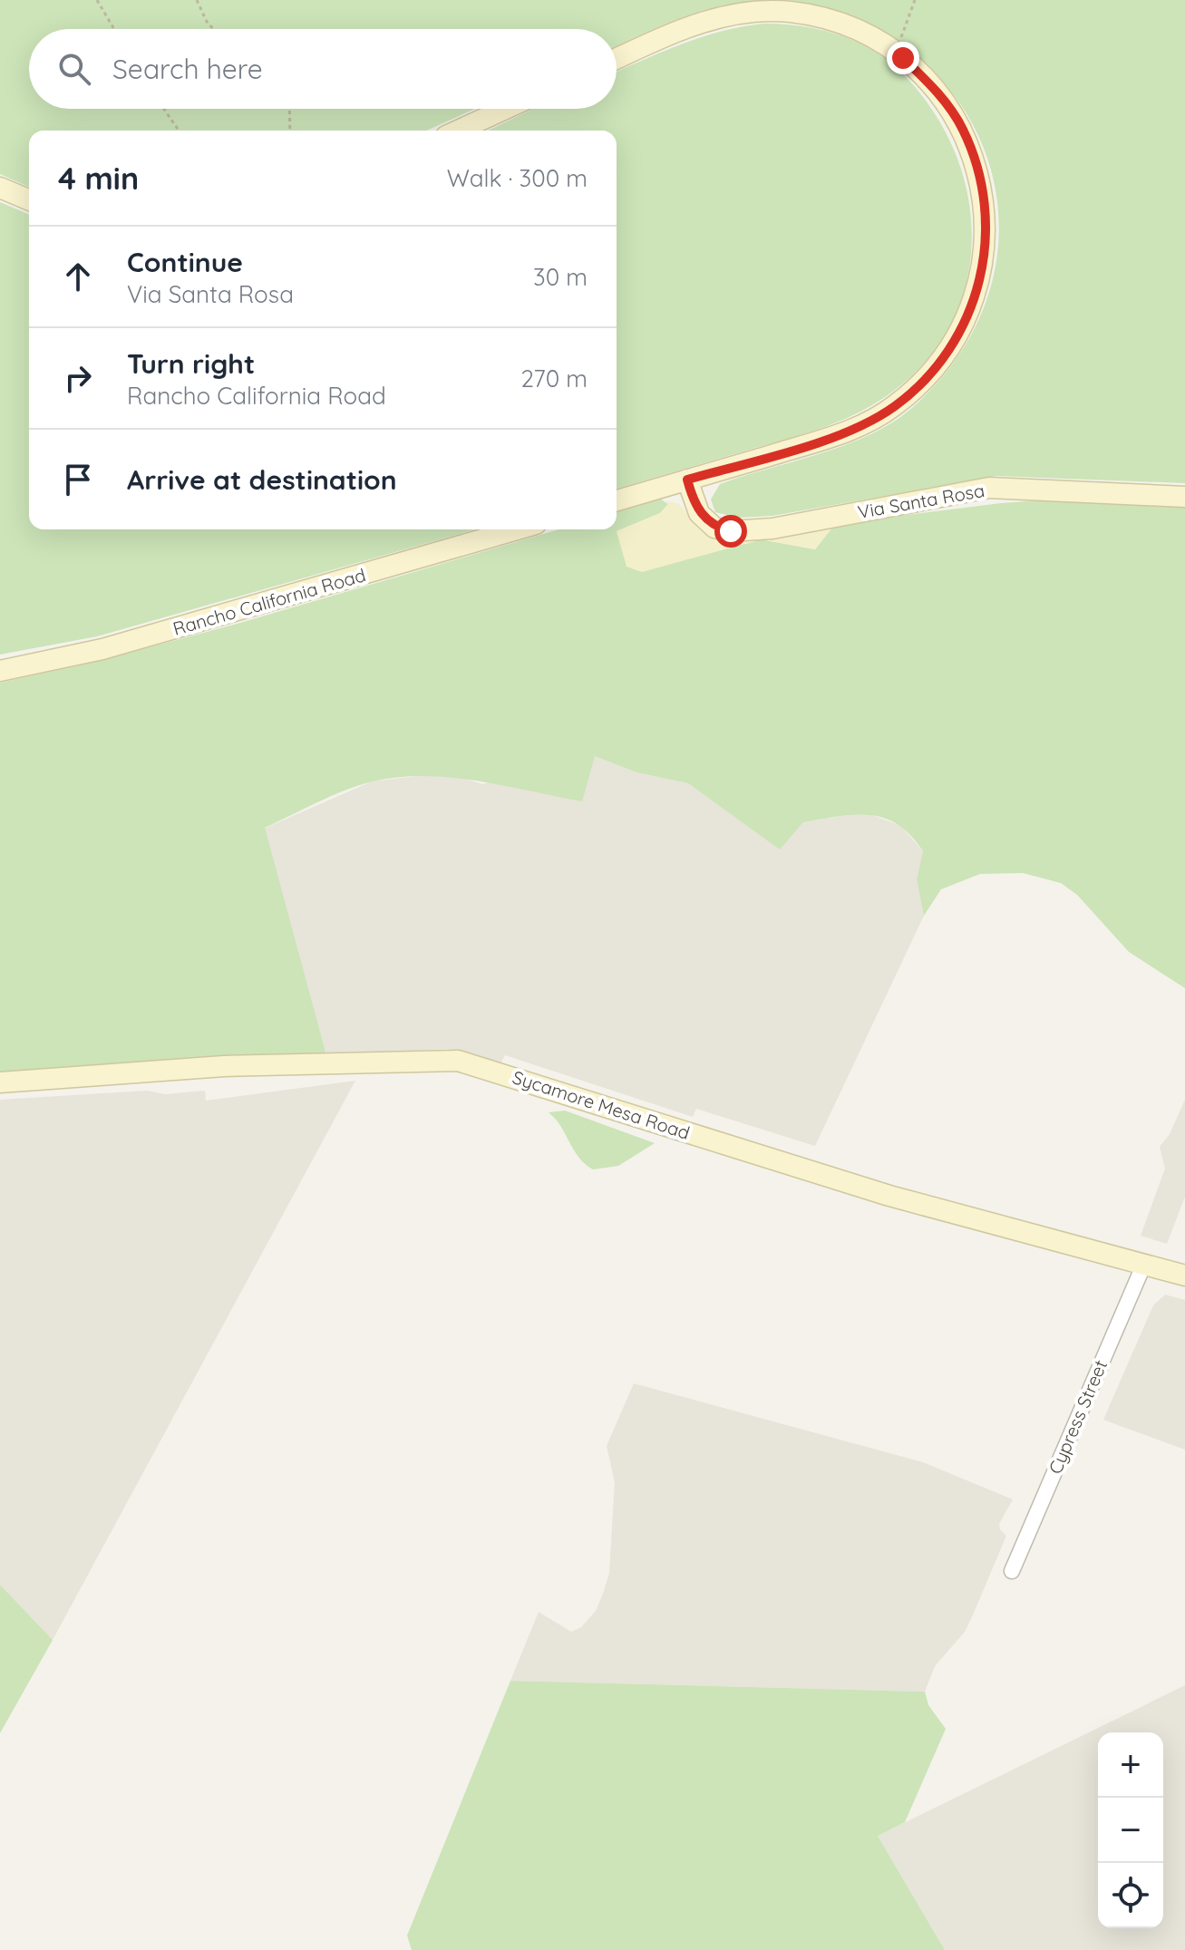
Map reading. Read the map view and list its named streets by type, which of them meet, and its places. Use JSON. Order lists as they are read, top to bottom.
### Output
{
  "streets": {
    "street": [
      "Via Santa Rosa",
      "Rancho California Road",
      "Sycamore Mesa Road",
      "Cypress Street"
    ]
  },
  "crossings": [
    ["Sycamore Mesa Road", "Cypress Street"]
  ],
  "page": {
    "search": "Search here",
    "heading": ["4 min", "Walk · 300 m"],
    "list": [
      ["Continue", "Via Santa Rosa", "30 m"],
      ["Turn right", "Rancho California Road", "270 m"],
      "Arrive at destination"
    ],
    "map_buttons": ["+", "−"]
  }
}
